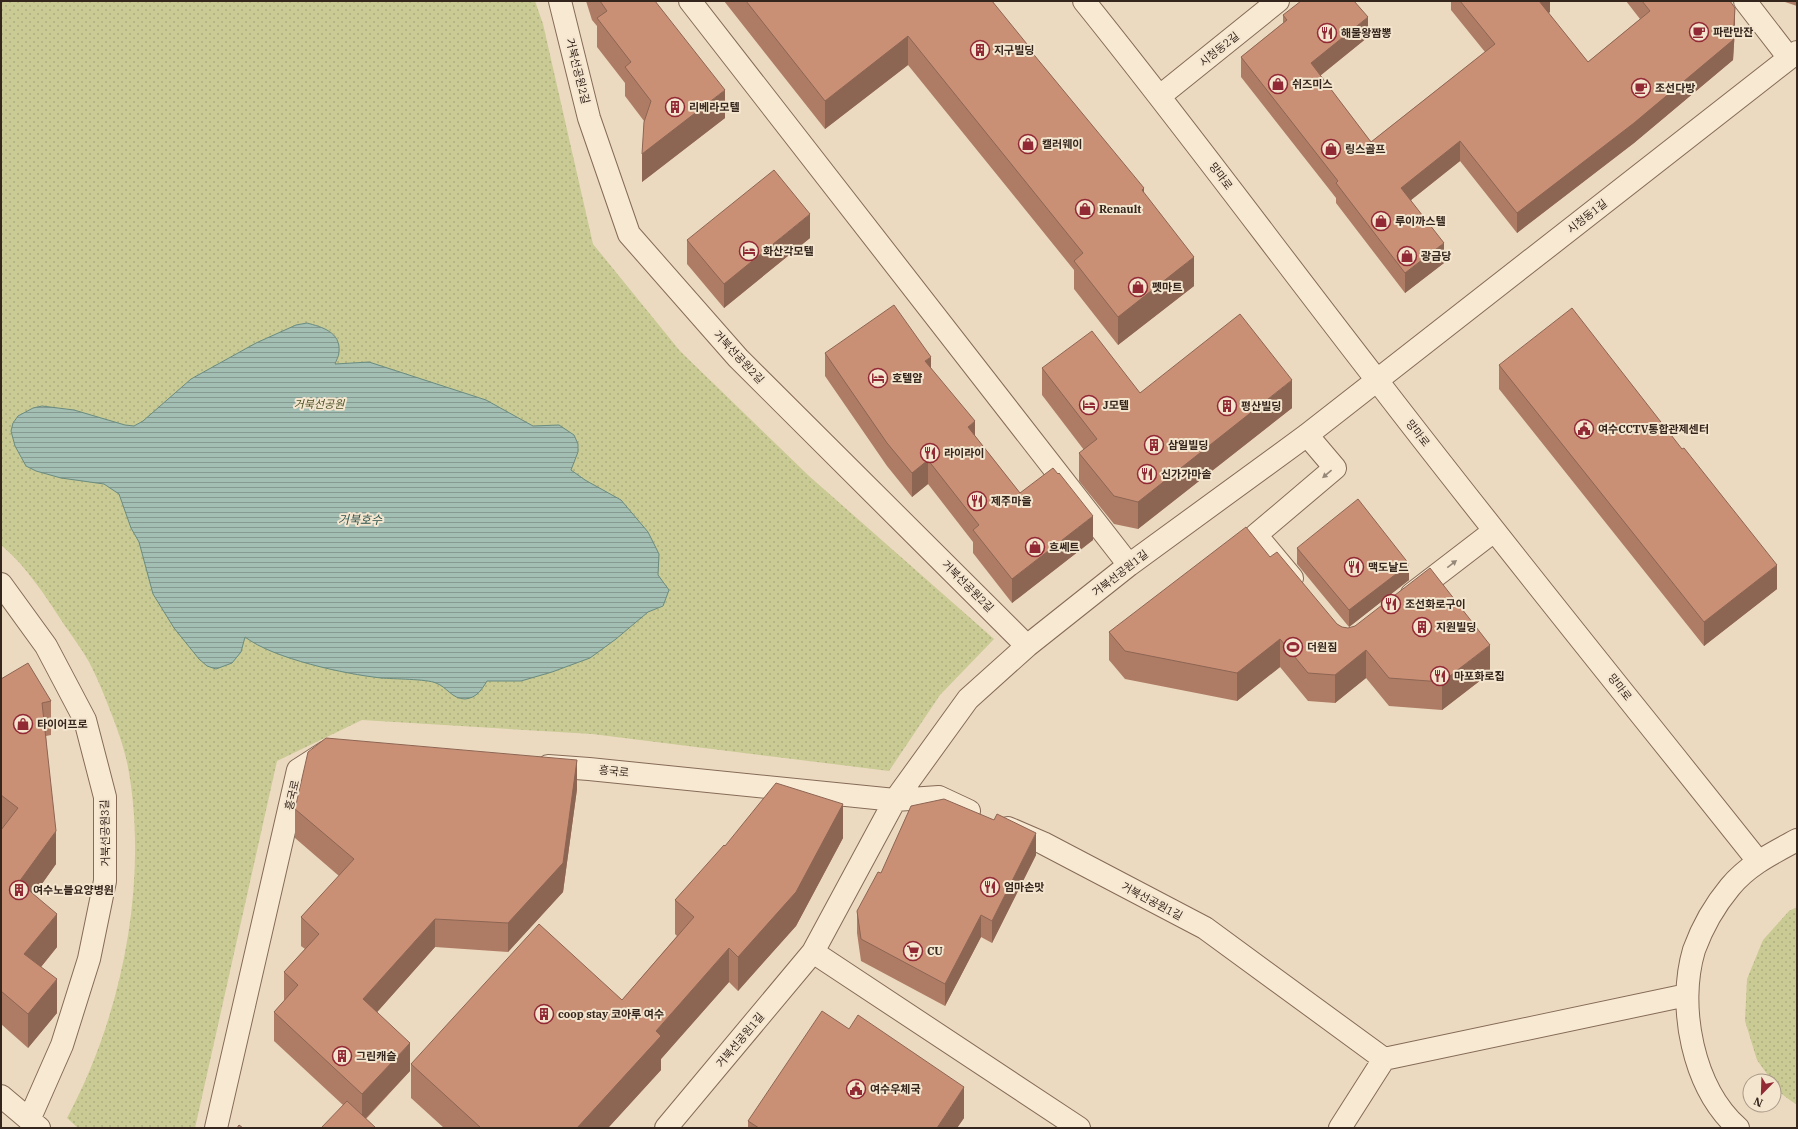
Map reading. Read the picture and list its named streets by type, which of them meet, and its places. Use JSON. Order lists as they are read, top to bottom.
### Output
{
  "streets": {
    "street": [
      "시청동2길",
      "거북선공원2길",
      "망마로",
      "시청동1길",
      "거북선공원1길",
      "흥국로",
      "거북선공원3길"
    ]
  },
  "crossings": [
    ["시청동2길", "망마로"],
    ["거북선공원2길", "거북선공원1길"],
    ["망마로", "시청동1길"],
    ["망마로", "거북선공원1길"],
    ["시청동1길", "거북선공원1길"],
    ["거북선공원1길", "흥국로"]
  ],
  "water": ["거북호수"],
  "parks": ["거북선공원"],
  "places": {
    "cafe": ["파란만잔", "조선다방"],
    "restaurant": [
      "해물왕짬뽕",
      "라이라이",
      "신가가마솥",
      "제주마을",
      "맥도날드",
      "조선화로구이",
      "마포화로집",
      "엄마손맛"
    ],
    "building": [
      "지구빌딩",
      "리베라모텔",
      "평산빌딩",
      "삼일빌딩",
      "지원빌딩",
      "여수노블요양병원",
      "coop stay 코아루 여수",
      "그린캐슬"
    ],
    "shop": [
      "쉬즈미스",
      "캘러웨이",
      "링스골프",
      "Renault",
      "루이까스텔",
      "광금당",
      "펫마트",
      "흐쎄트",
      "타이어프로"
    ],
    "hotel": ["화산각모텔", "호텔얌", "J모텔"],
    "public building": ["여수CCTV통합관제센터", "여수우체국"],
    "sports": ["더원짐"],
    "supermarket": ["CU"]
  },
  "north": "bottom left"
}
